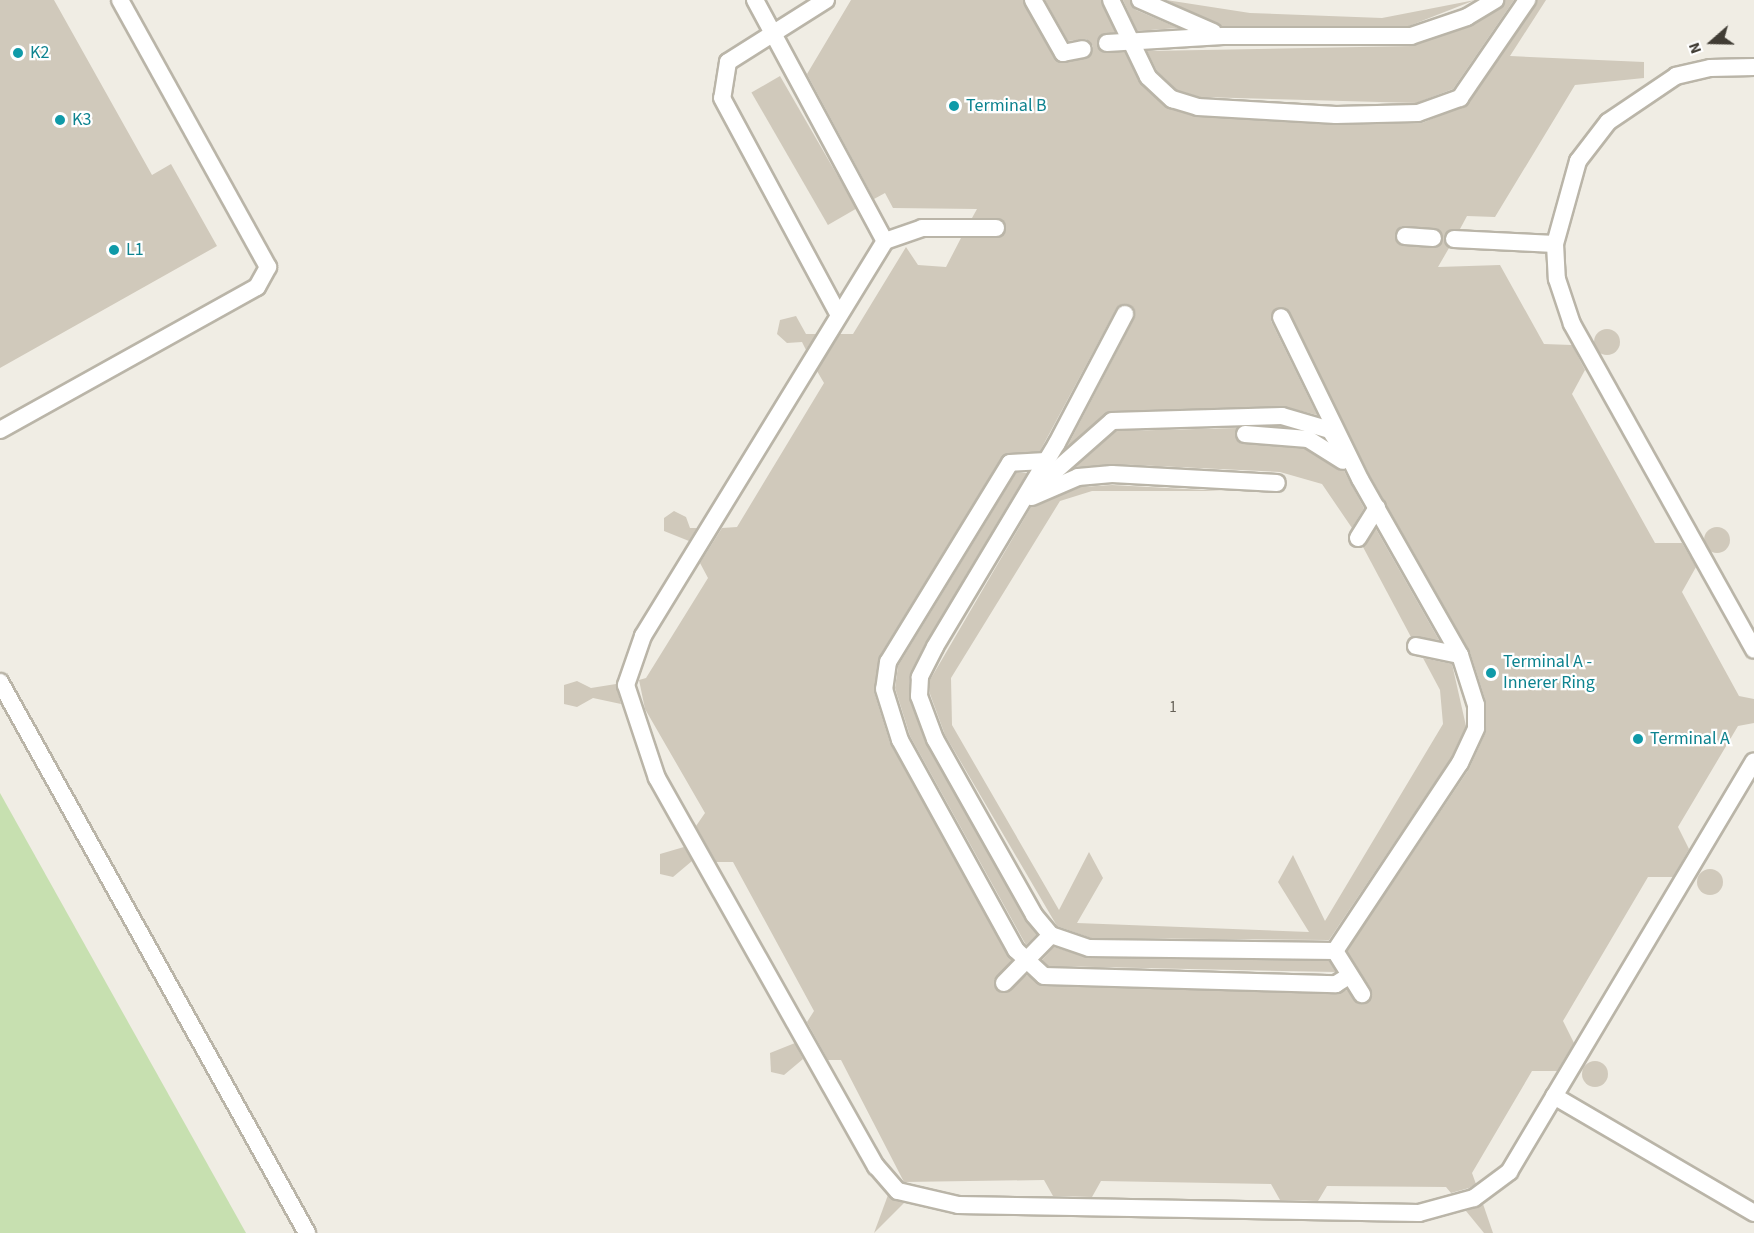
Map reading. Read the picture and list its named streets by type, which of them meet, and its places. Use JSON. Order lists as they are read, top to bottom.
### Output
{
  "places": [
    "K2",
    "Terminal B",
    "K3",
    "L1",
    "Terminal A - Innerer Ring",
    "Terminal A"
  ],
  "house_numbers": ["1"],
  "north": "left"
}
